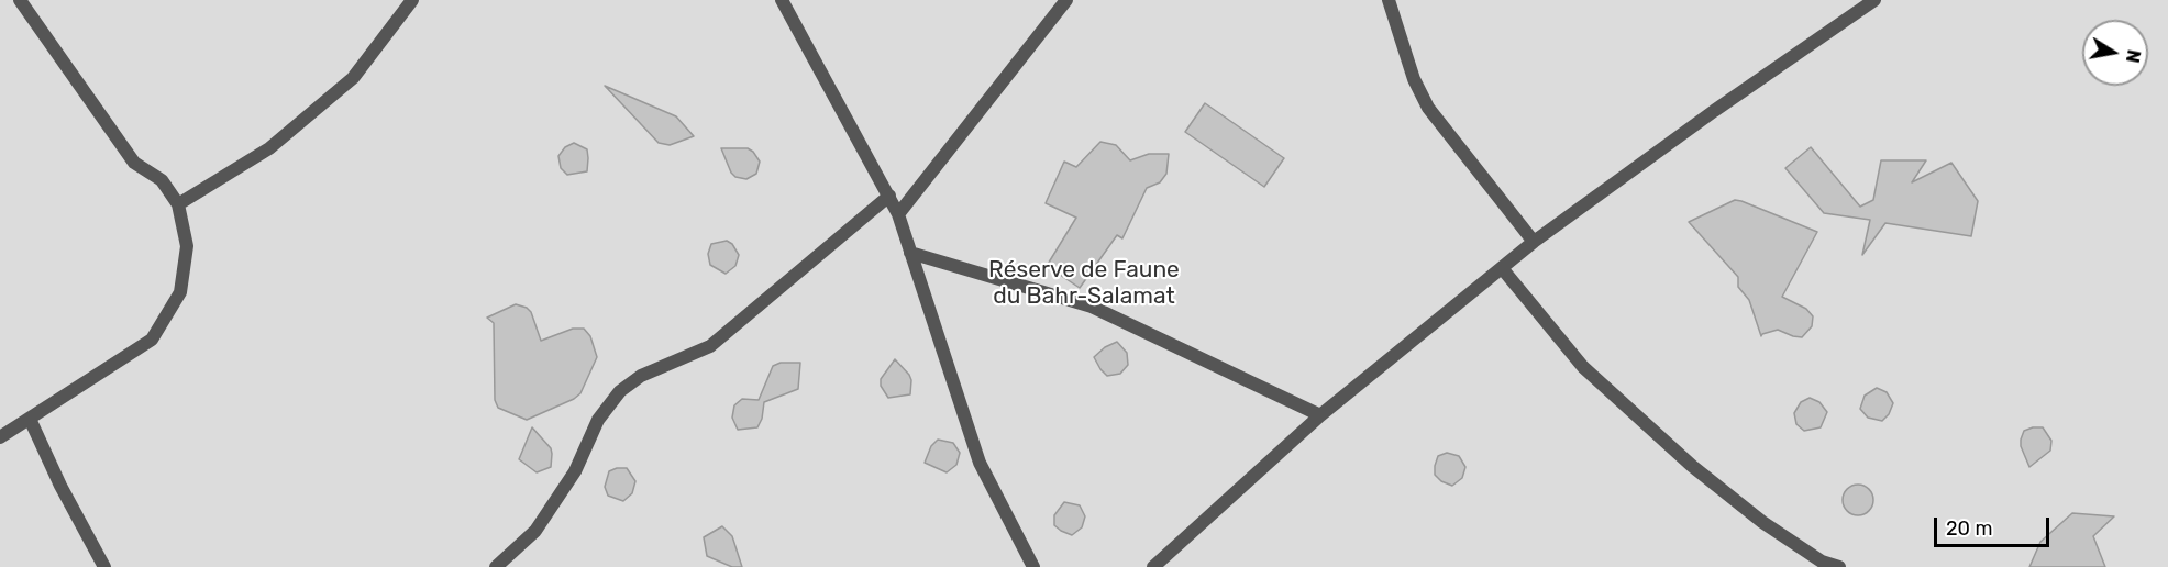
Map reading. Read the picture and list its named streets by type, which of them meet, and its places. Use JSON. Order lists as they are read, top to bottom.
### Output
{
  "parks": ["Réserve de Faune du Bahr-Salamat"],
  "scale_bar": "20 m",
  "north": "right"
}
